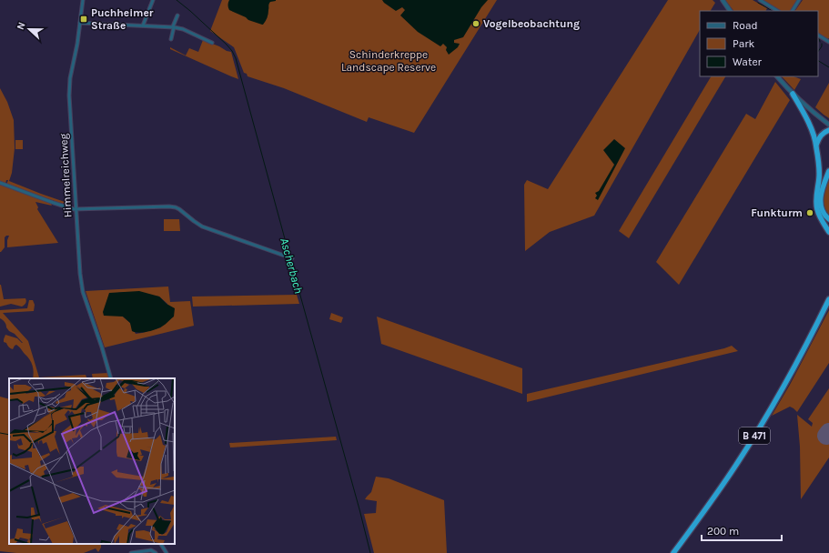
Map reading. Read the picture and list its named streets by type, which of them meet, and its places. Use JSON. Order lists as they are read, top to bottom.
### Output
{
  "streets": {
    "highway": ["B 471"],
    "street": ["Himmelreichweg"]
  },
  "water": ["Ascherbach"],
  "parks": ["Schinderkreppe Landscape Reserve"],
  "places": {
    "transit": ["Puchheimer Straße"],
    "other": ["Vogelbeobachtung", "Funkturm"]
  },
  "legend": ["Road", "Park", "Water"],
  "scale_bar": "200 m",
  "north": "left"
}
